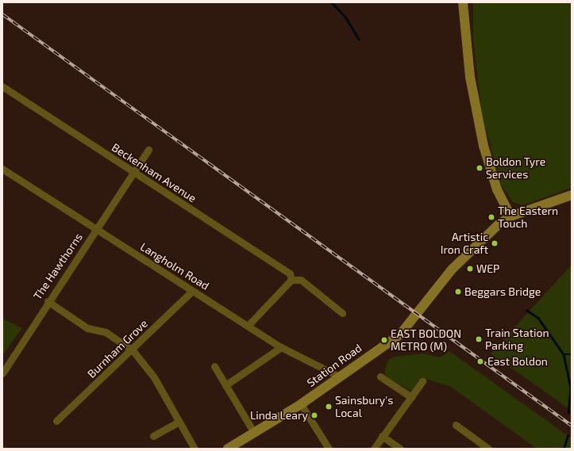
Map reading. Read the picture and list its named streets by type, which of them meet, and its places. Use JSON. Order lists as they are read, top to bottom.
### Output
{
  "streets": {
    "main road": ["Station Road"],
    "street": [
      "Beckenham Avenue",
      "The Hawthorns",
      "Langholm Road",
      "Burnham Grove"
    ]
  },
  "crossings": [
    ["Beckenham Avenue", "The Hawthorns"],
    ["The Hawthorns", "Langholm Road"],
    ["Langholm Road", "Burnham Grove"],
    ["Langholm Road", "Station Road"]
  ],
  "places": [
    "Boldon Tyre Services",
    "The Eastern Touch",
    "Artistic Iron Craft",
    "WEP",
    "Beggars Bridge",
    "Train Station Parking",
    "EAST BOLDON METRO (M)",
    "East Boldon",
    "Sainsbury's Local",
    "Linda Leary"
  ]
}
